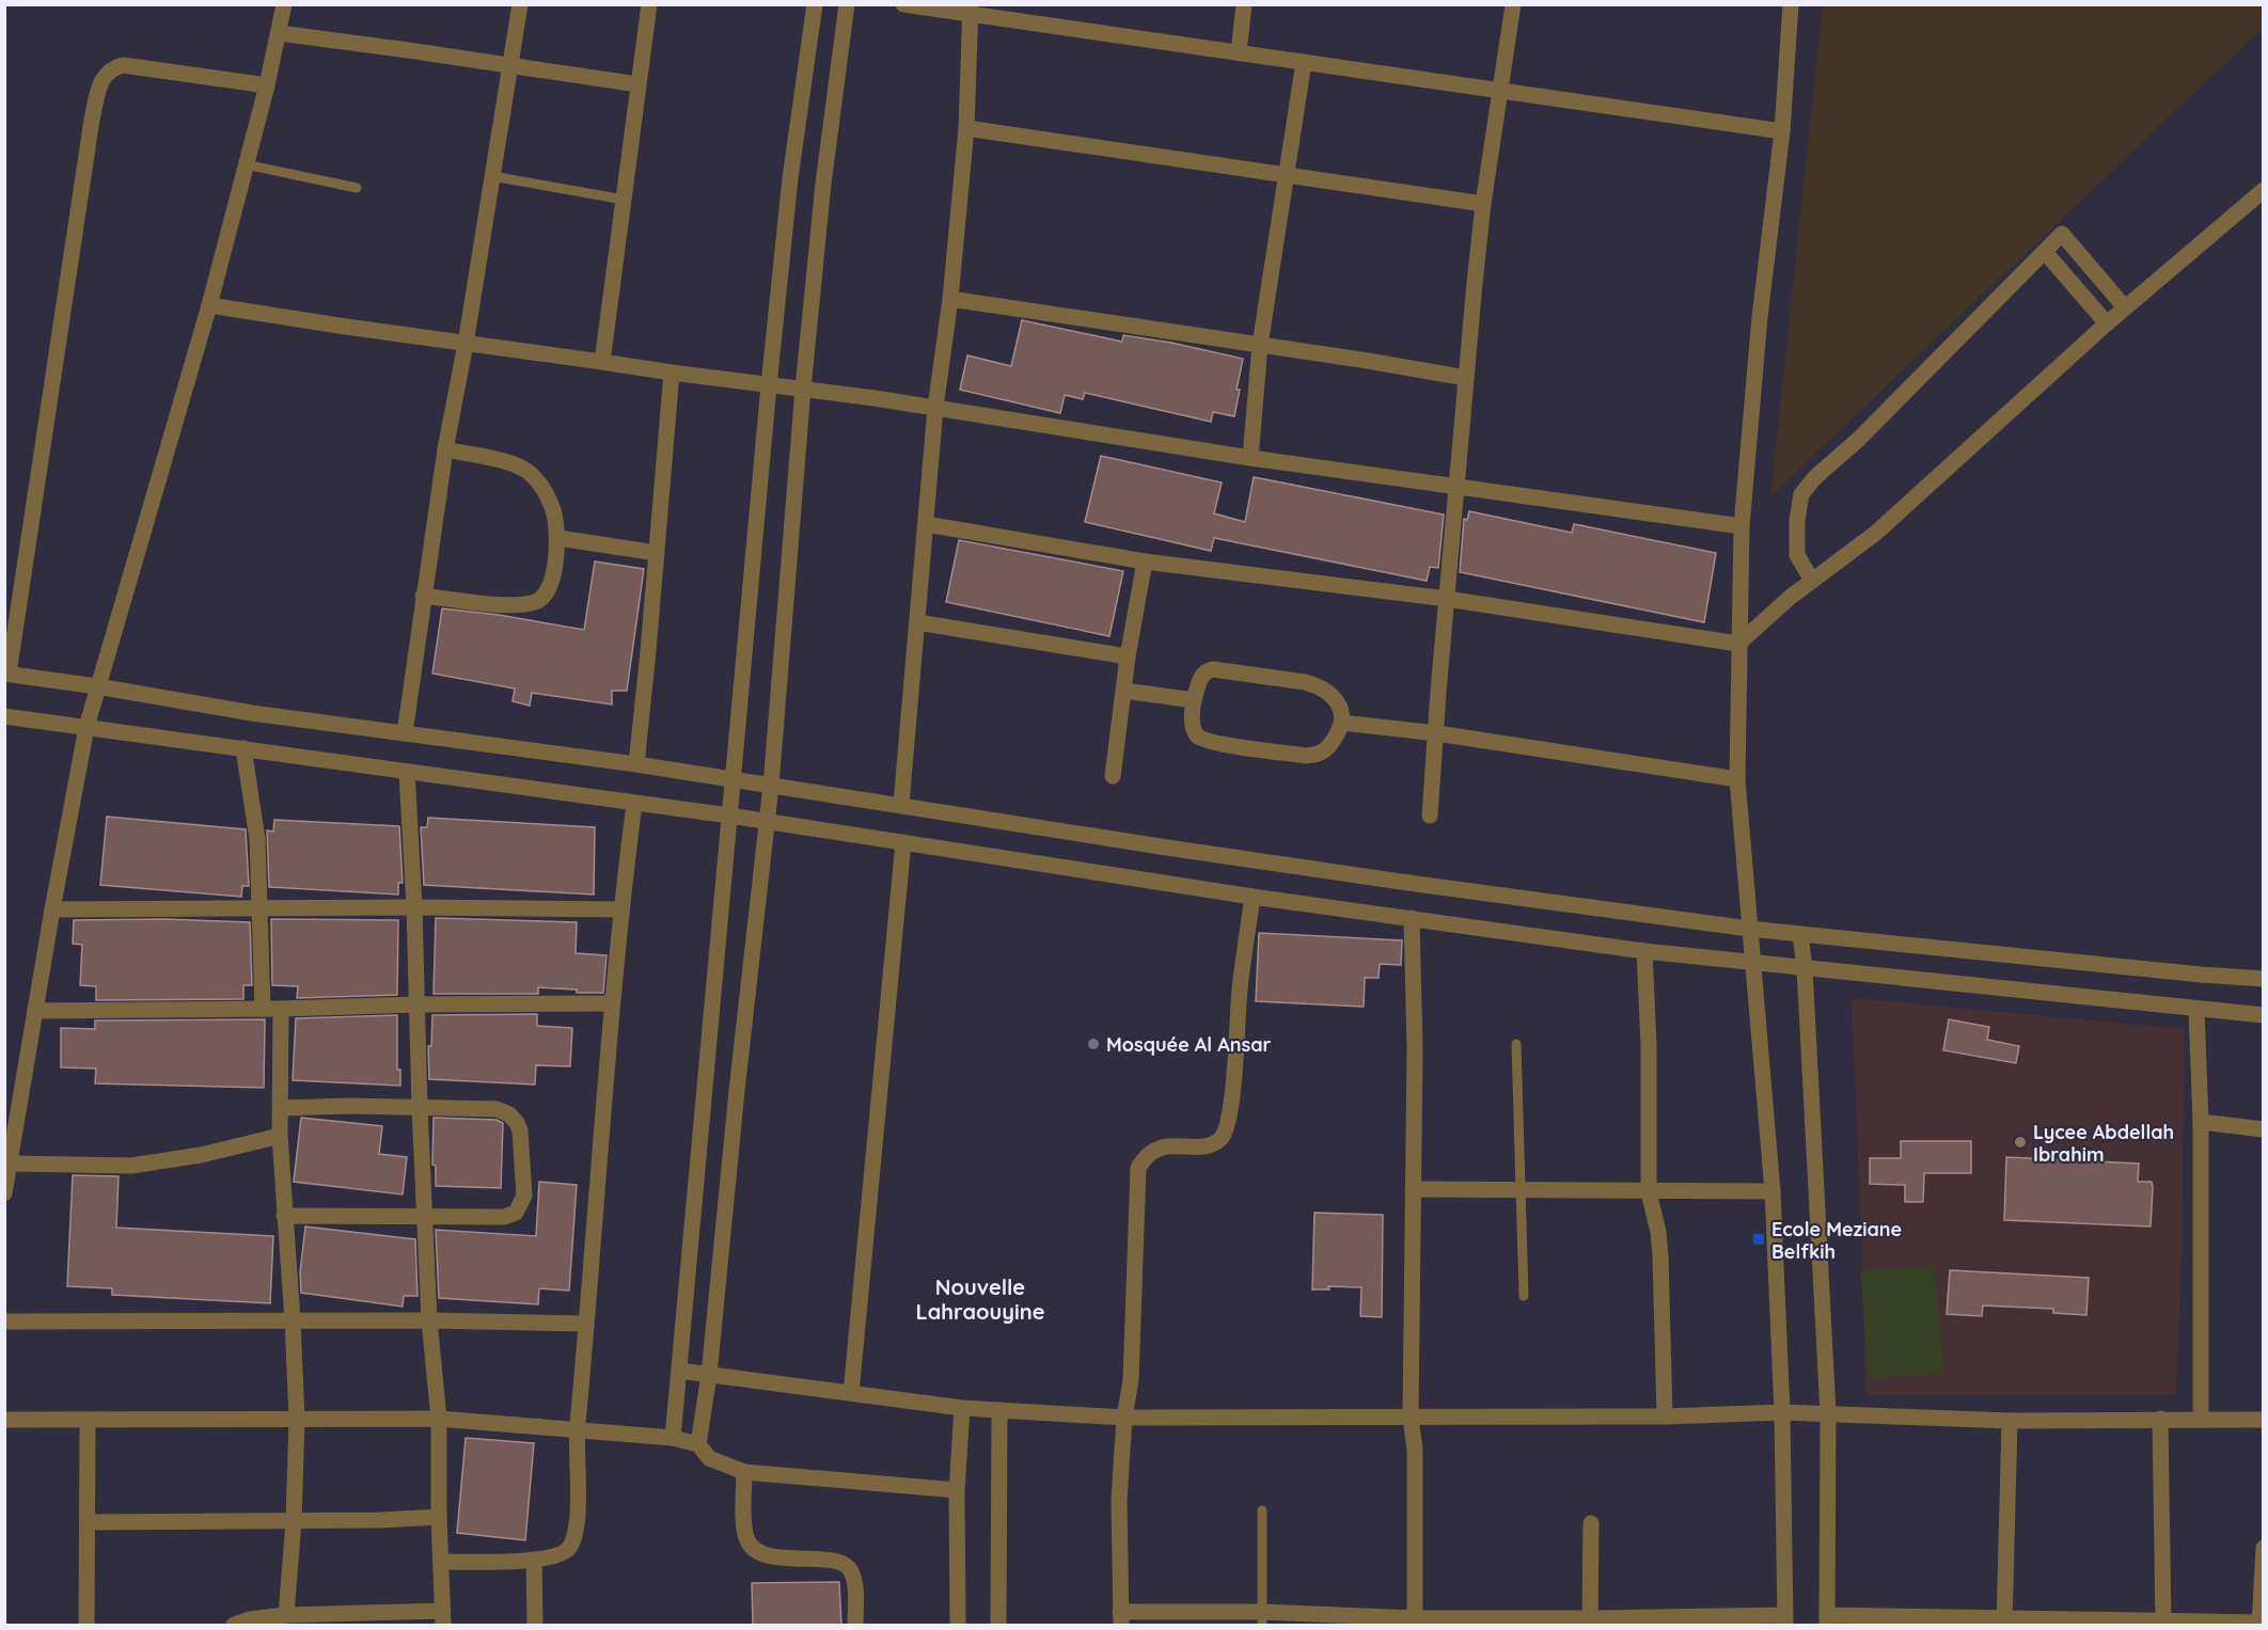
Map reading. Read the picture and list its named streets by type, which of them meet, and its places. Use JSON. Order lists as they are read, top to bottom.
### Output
{
  "districts": ["Nouvelle Lahraouyine"],
  "places": {
    "other": ["Mosquée Al Ansar", "Lycee Abdellah Ibrahim"],
    "transit": ["Ecole Meziane Belfkih"]
  }
}
